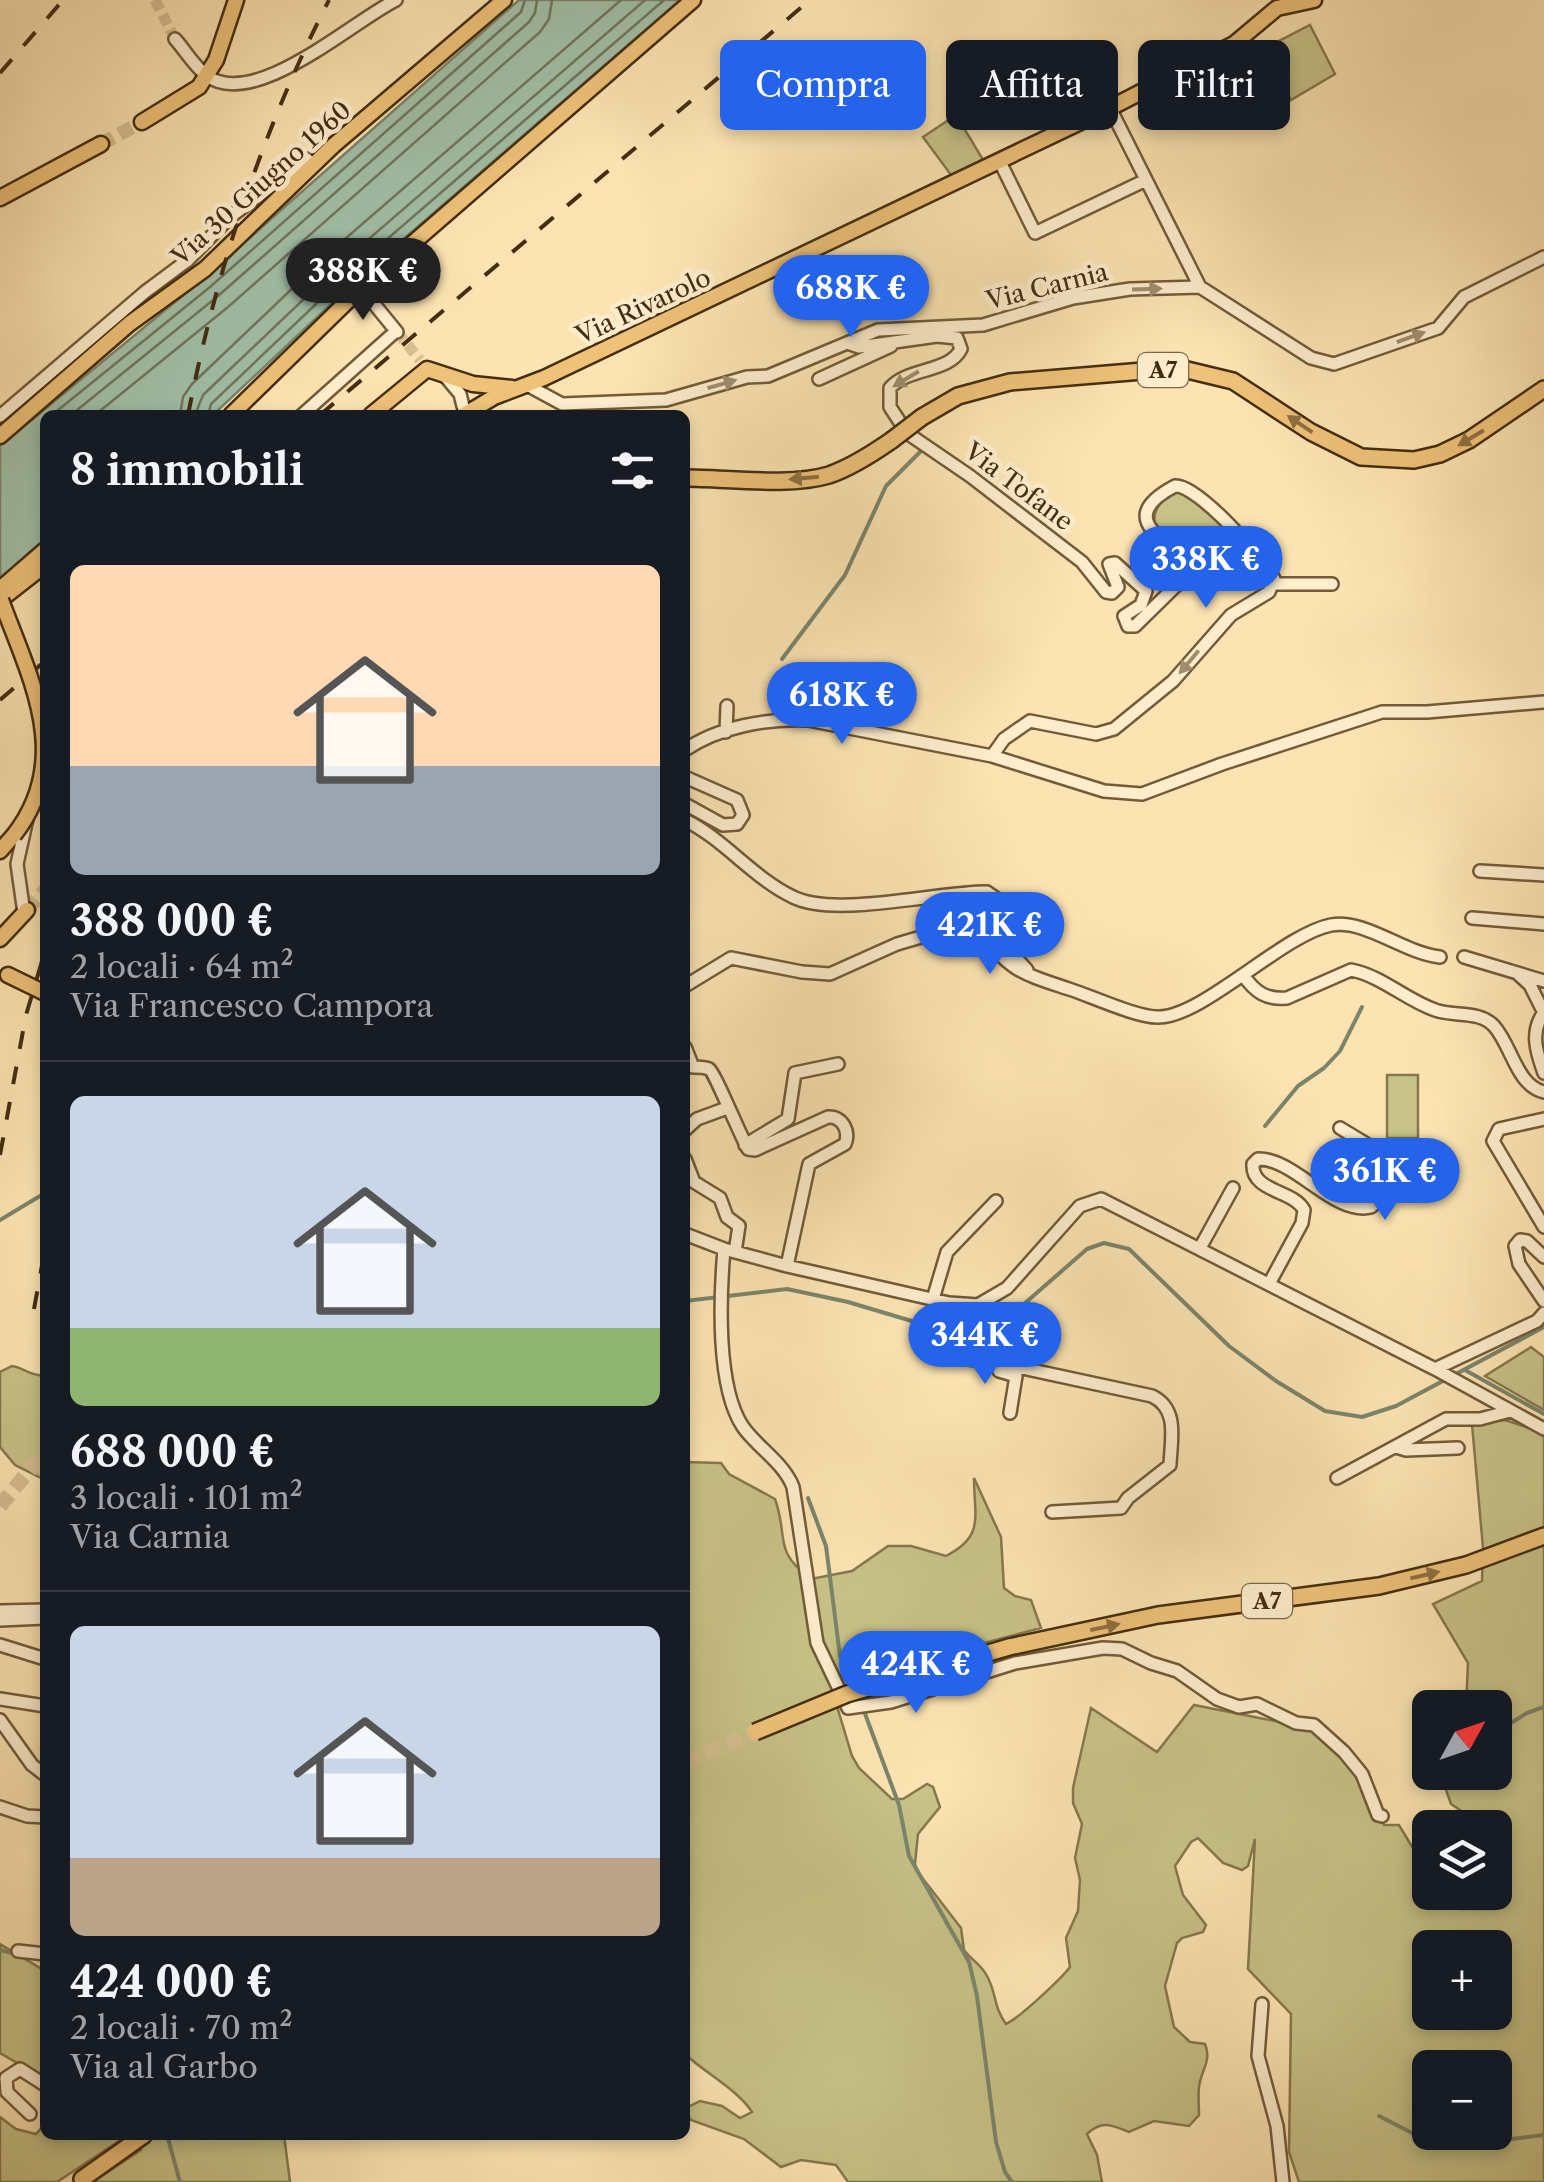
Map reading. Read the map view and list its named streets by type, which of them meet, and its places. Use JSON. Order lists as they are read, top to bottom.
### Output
{
  "streets": {
    "highway": ["A7"],
    "main road": ["Via 30 Giugno 1960", "Via Rivarolo"],
    "street": ["Via Carnia", "Via Tofane"]
  },
  "crossings": [
    ["Via Carnia", "Via Rivarolo"],
    ["Via Carnia", "Via Tofane"]
  ],
  "one_way": ["Via Carnia"],
  "north": "top right",
  "page": {
    "chip": ["Compra", "Affitta", "Filtri"],
    "price": [
      "388K €",
      "688K €",
      "338K €",
      "618K €",
      "421K €",
      "361K €",
      "344K €",
      "424K €"
    ],
    "heading": "8 immobili",
    "list": [
      {
        "name": "388 000 €",
        "note": "2 locali · 64 m² · Via Francesco Campora"
      },
      {
        "name": "688 000 €",
        "note": "3 locali · 101 m² · Via Carnia"
      },
      {
        "name": "424 000 €",
        "note": "2 locali · 70 m² · Via al Garbo"
      }
    ],
    "map_buttons": ["+", "−"]
  }
}
